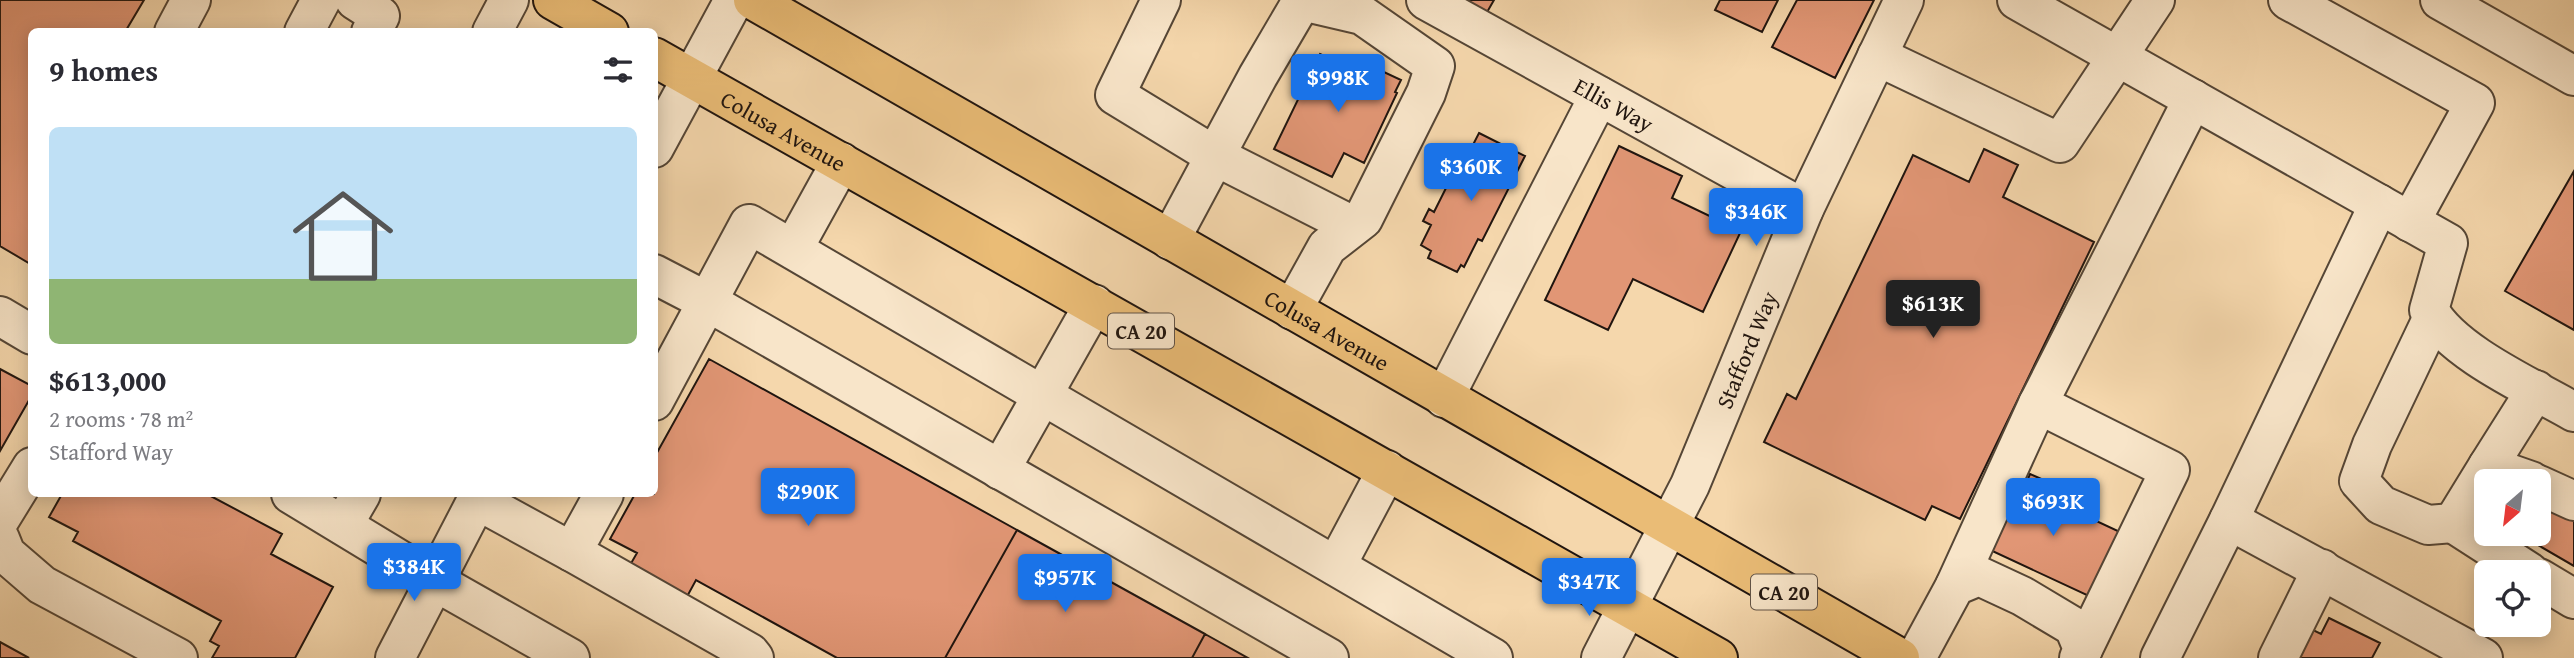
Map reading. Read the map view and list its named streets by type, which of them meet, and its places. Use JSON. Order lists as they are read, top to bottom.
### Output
{
  "streets": {
    "highway": ["Colusa Avenue", "CA 20"],
    "street": ["Ellis Way", "Stafford Way"]
  },
  "crossings": [
    ["Ellis Way", "Stafford Way"],
    ["Colusa Avenue", "Stafford Way"]
  ],
  "north": "bottom left",
  "page": {
    "heading": "9 homes",
    "price": [
      "$998K",
      "$360K",
      "$346K",
      "$613K",
      "$290K",
      "$693K",
      "$384K",
      "$957K",
      "$347K"
    ],
    "list": [
      {
        "name": "$613,000",
        "note": "2 rooms · 78 m² · Stafford Way"
      }
    ]
  }
}
